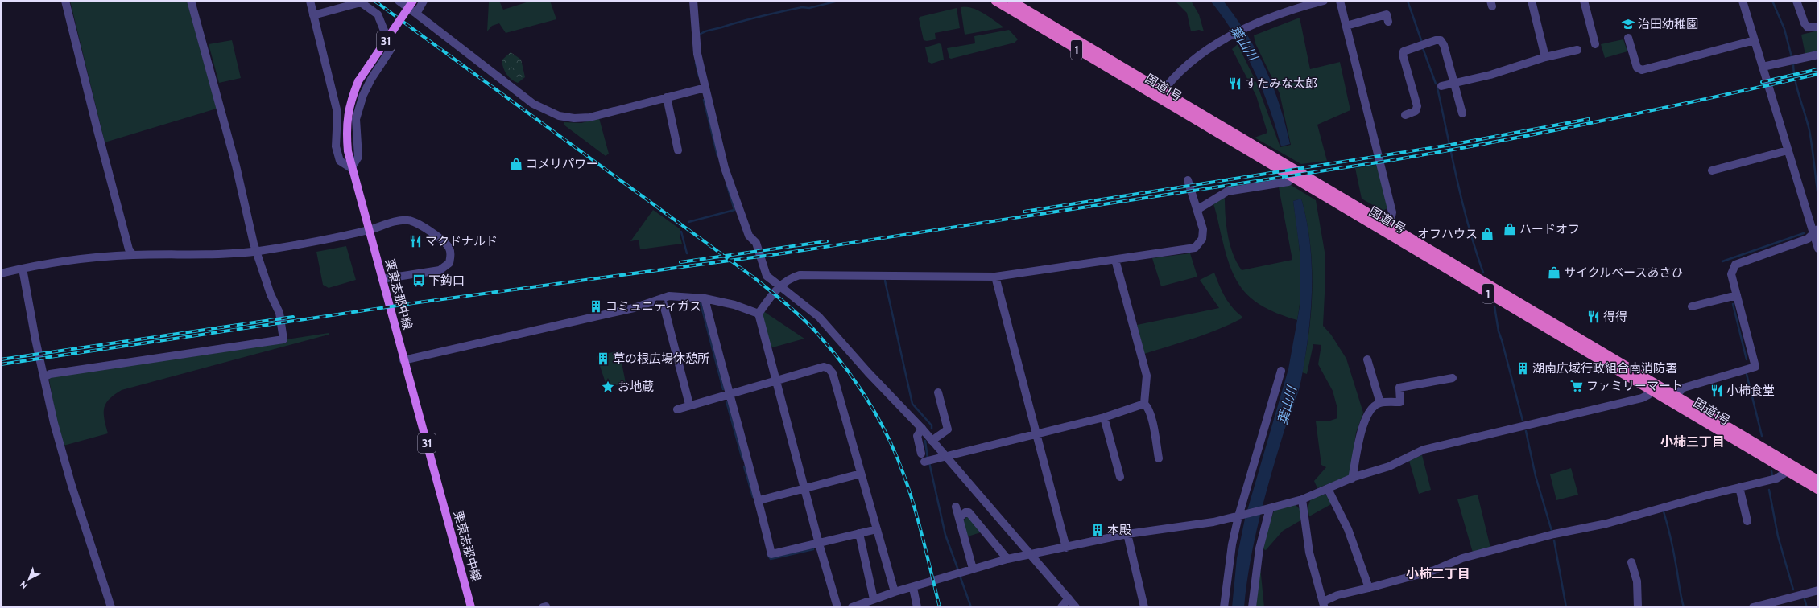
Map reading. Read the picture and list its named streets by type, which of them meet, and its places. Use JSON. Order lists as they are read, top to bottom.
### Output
{
  "streets": {
    "highway": ["1", "国道1号"],
    "main road": ["31", "栗東志那中線"]
  },
  "districts": ["小柿三丁目", "小柿二丁目"],
  "water": ["葉山川"],
  "places": {
    "school or university": ["治田幼稚園"],
    "restaurant": [
      "すたみな太郎",
      "マクドナルド",
      "得得",
      "小柿食堂"
    ],
    "shop": [
      "コメリパワー",
      "ハードオフ",
      "オフハウス",
      "サイクルベースあさひ"
    ],
    "bus stop": ["下鈎口"],
    "building": [
      "コミュニティガス",
      "草の根広場休憩所",
      "湖南広域行政組合南消防署",
      "本殿"
    ],
    "supermarket": ["ファミリーマート"],
    "place": ["お地蔵"]
  },
  "north": "bottom left"
}
